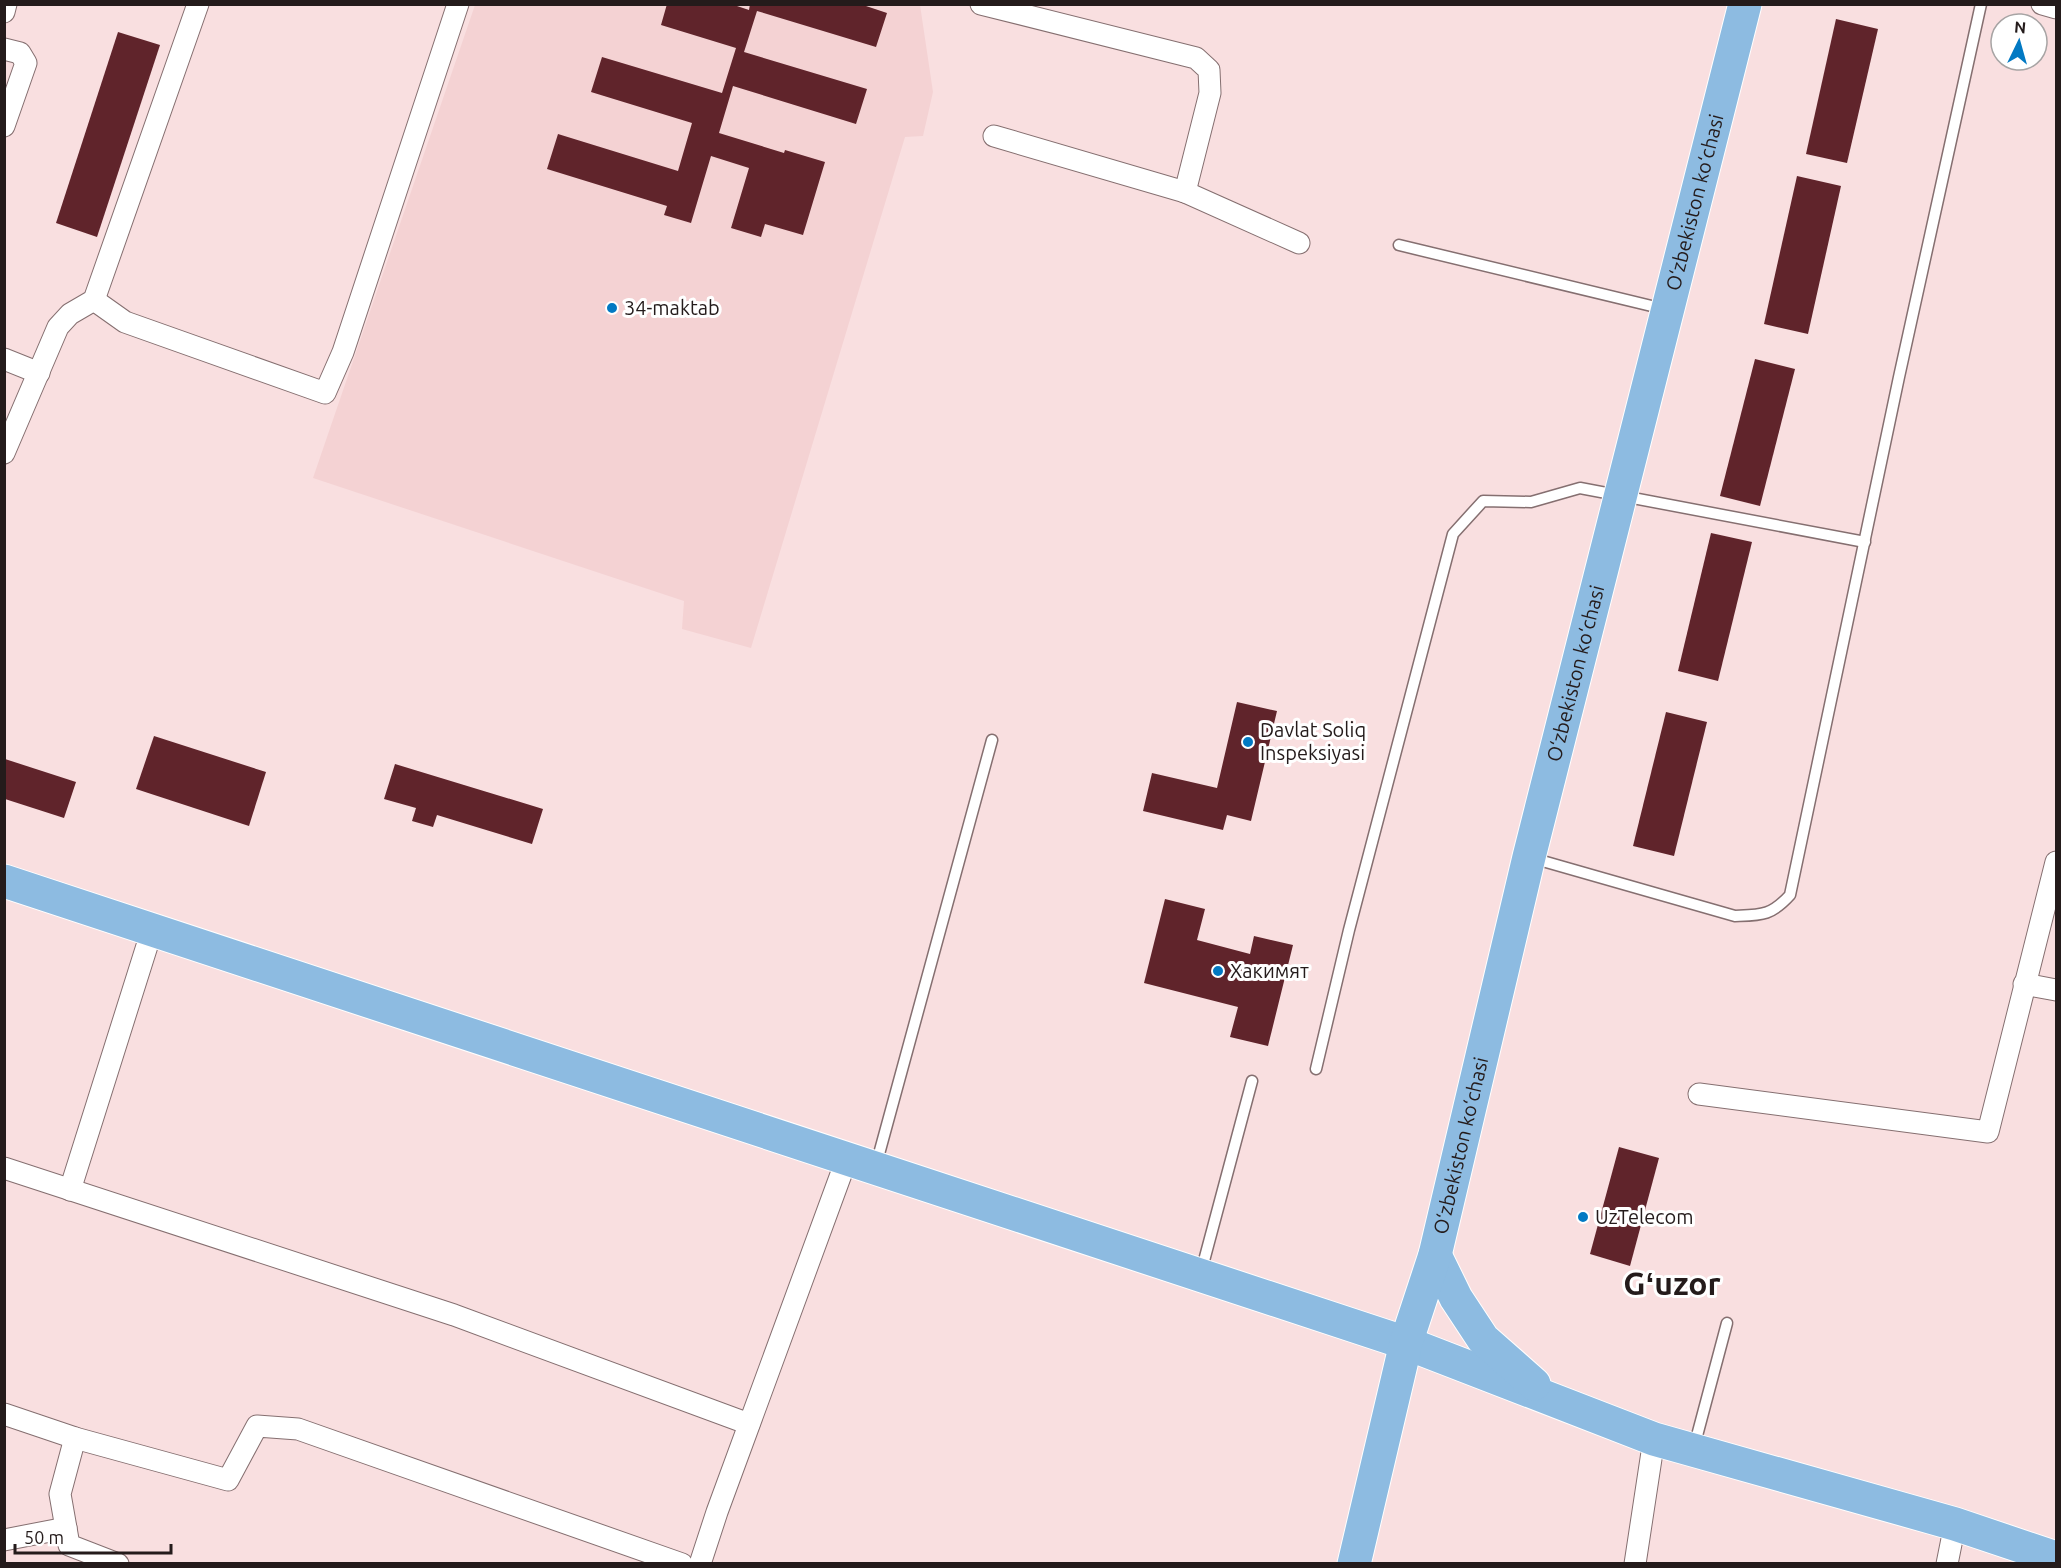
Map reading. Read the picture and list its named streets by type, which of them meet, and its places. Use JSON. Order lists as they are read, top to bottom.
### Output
{
  "streets": {
    "main road": ["O‘zbekiston ko‘chasi"]
  },
  "districts": ["Gʻuzor"],
  "places": [
    "34-maktab",
    "Davlat Soliq Inspeksiyasi",
    "Хакимят",
    "UzTelecom"
  ],
  "scale_bar": "50 m",
  "north": "top"
}
